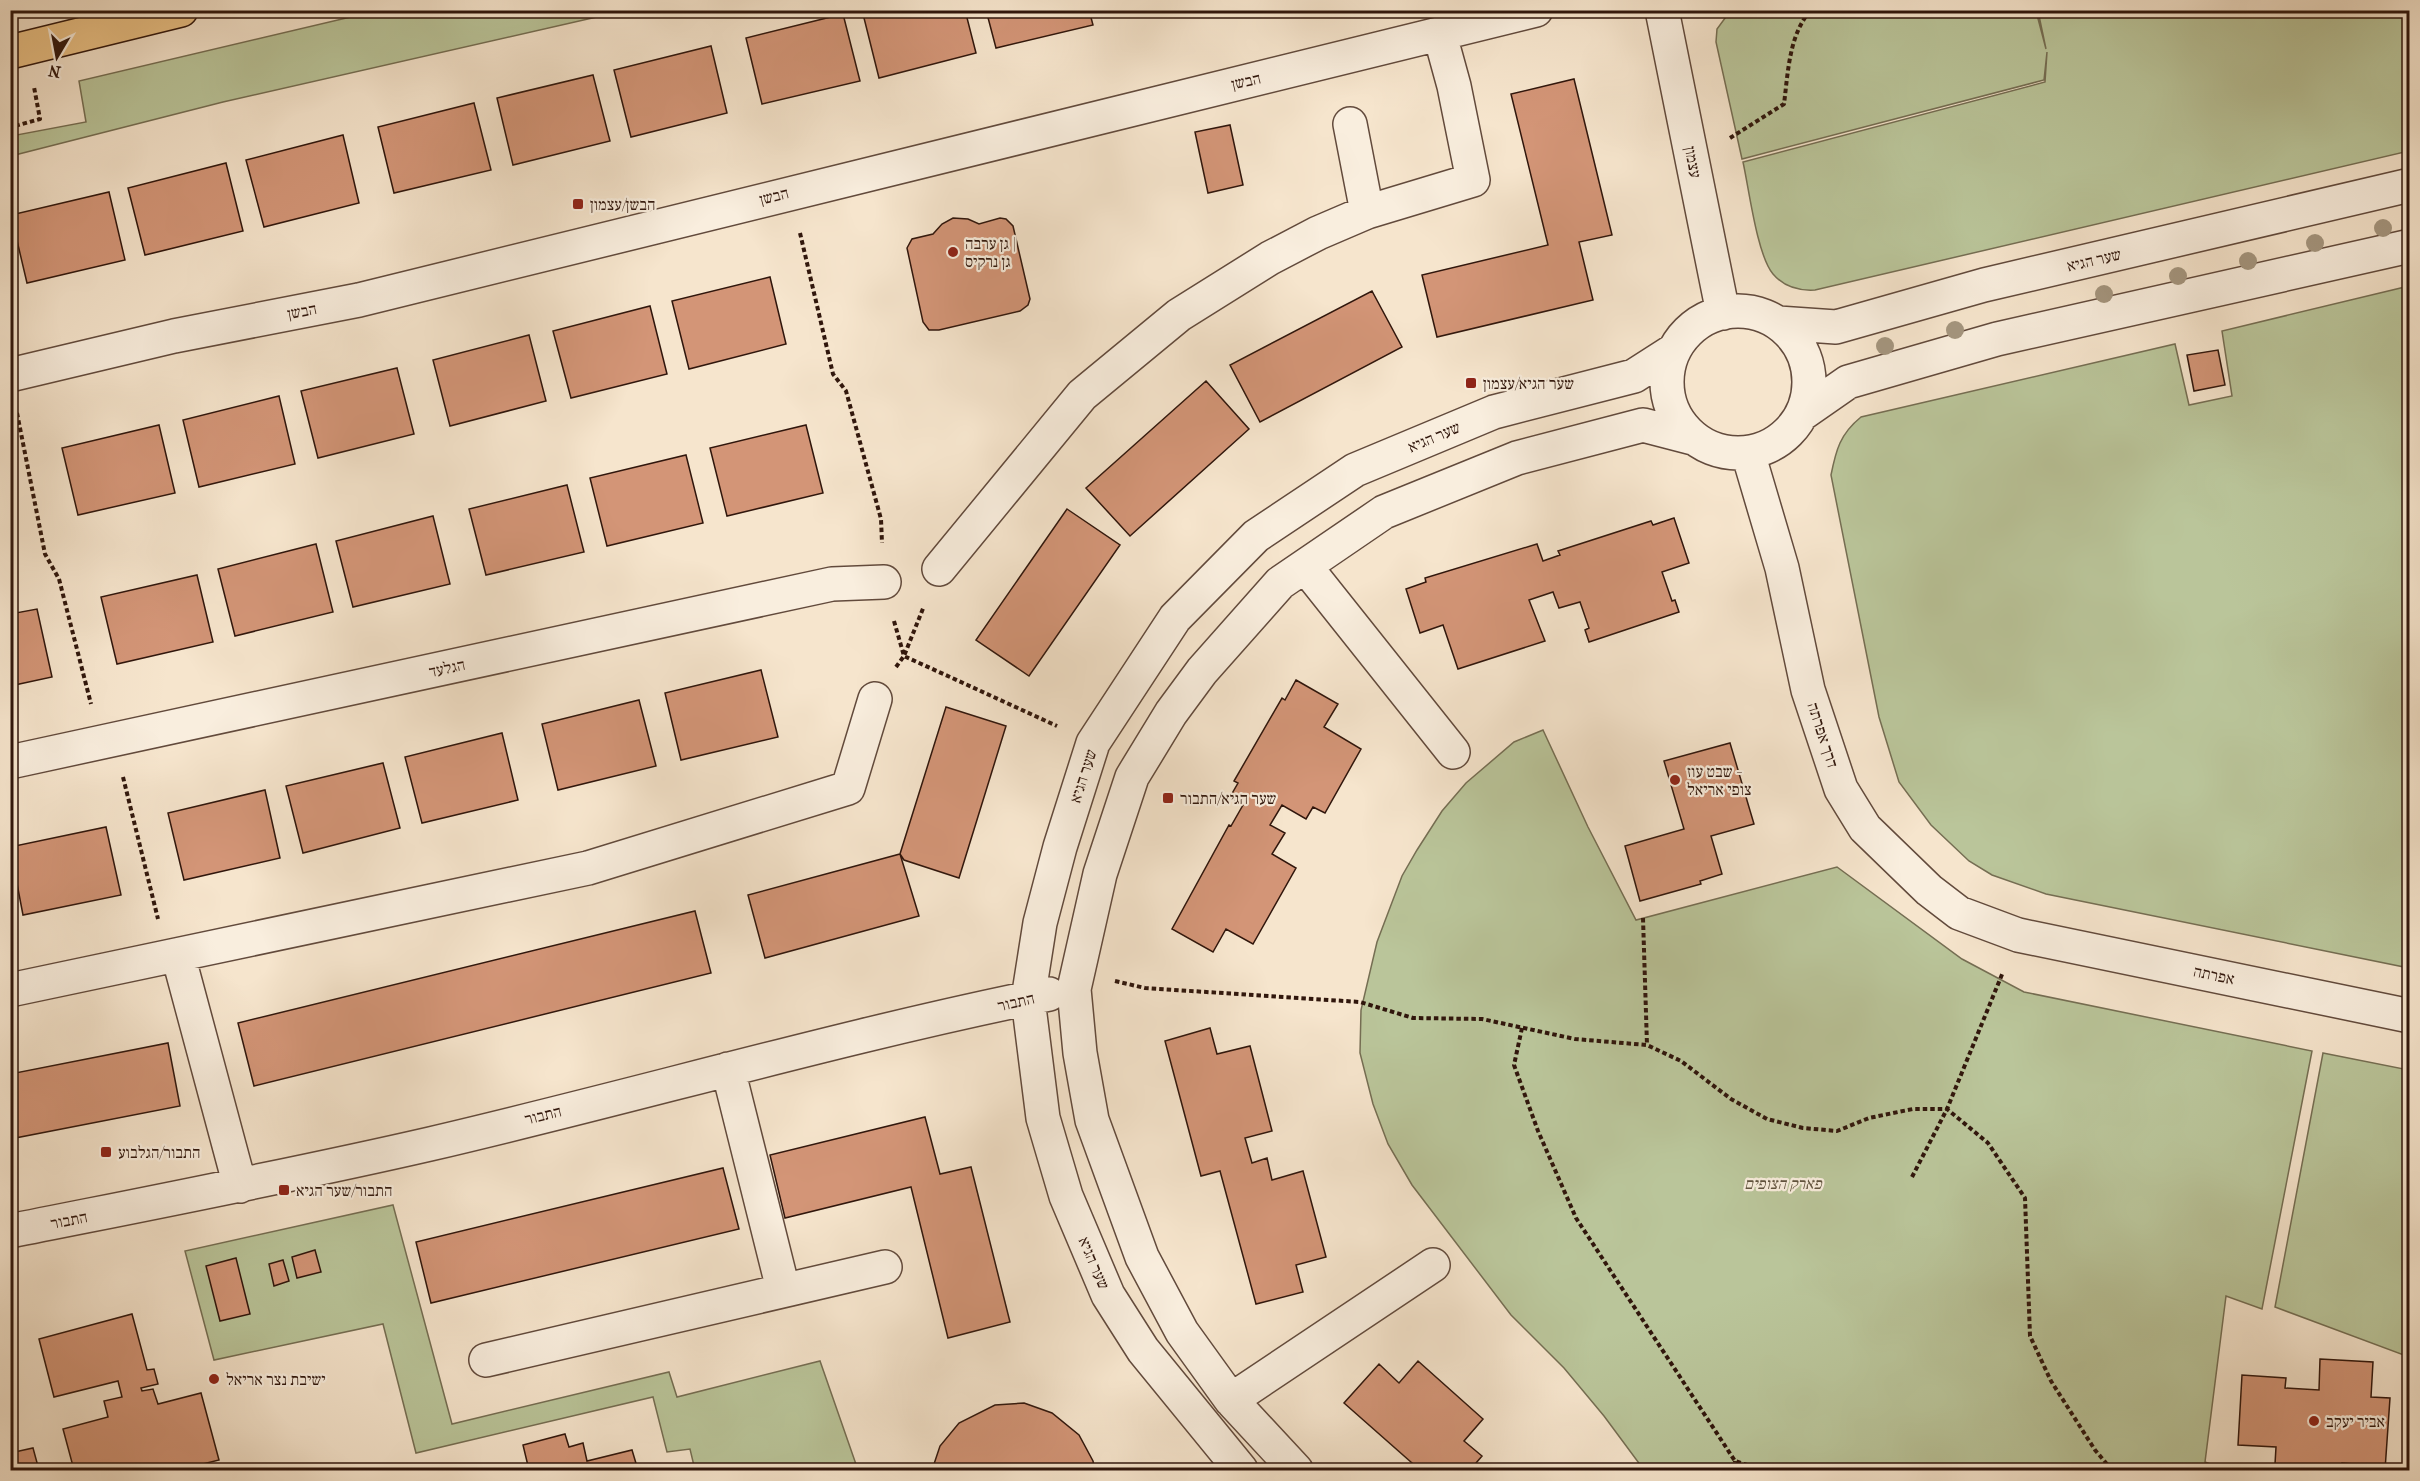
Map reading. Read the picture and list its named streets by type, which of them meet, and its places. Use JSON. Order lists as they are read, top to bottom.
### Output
{
  "streets": {
    "street": [
      "הבשן",
      "עצמון",
      "שער הגיא",
      "הגלעד",
      "דרך אפרתה",
      "אפרתה",
      "התבור"
    ]
  },
  "crossings": [
    ["עצמון", "שער הגיא"],
    ["עצמון", "דרך אפרתה"],
    ["שער הגיא", "דרך אפרתה"],
    ["שער הגיא", "התבור"],
    ["דרך אפרתה", "אפרתה"]
  ],
  "parks": ["פארק הצופים"],
  "places": {
    "transit": [
      "הבשן/עצמון",
      "שער הגיא/עצמון",
      "שער הגיא/התבור",
      "התבור/הגלבוע",
      "התבור/שער הגיא"
    ],
    "other": [
      "גן ערבה | גן נרקיס",
      "שבט עוז - צופי אריאל",
      "ישיבת נצר אריאל",
      "אביר יעקב"
    ]
  },
  "north": "bottom"
}
